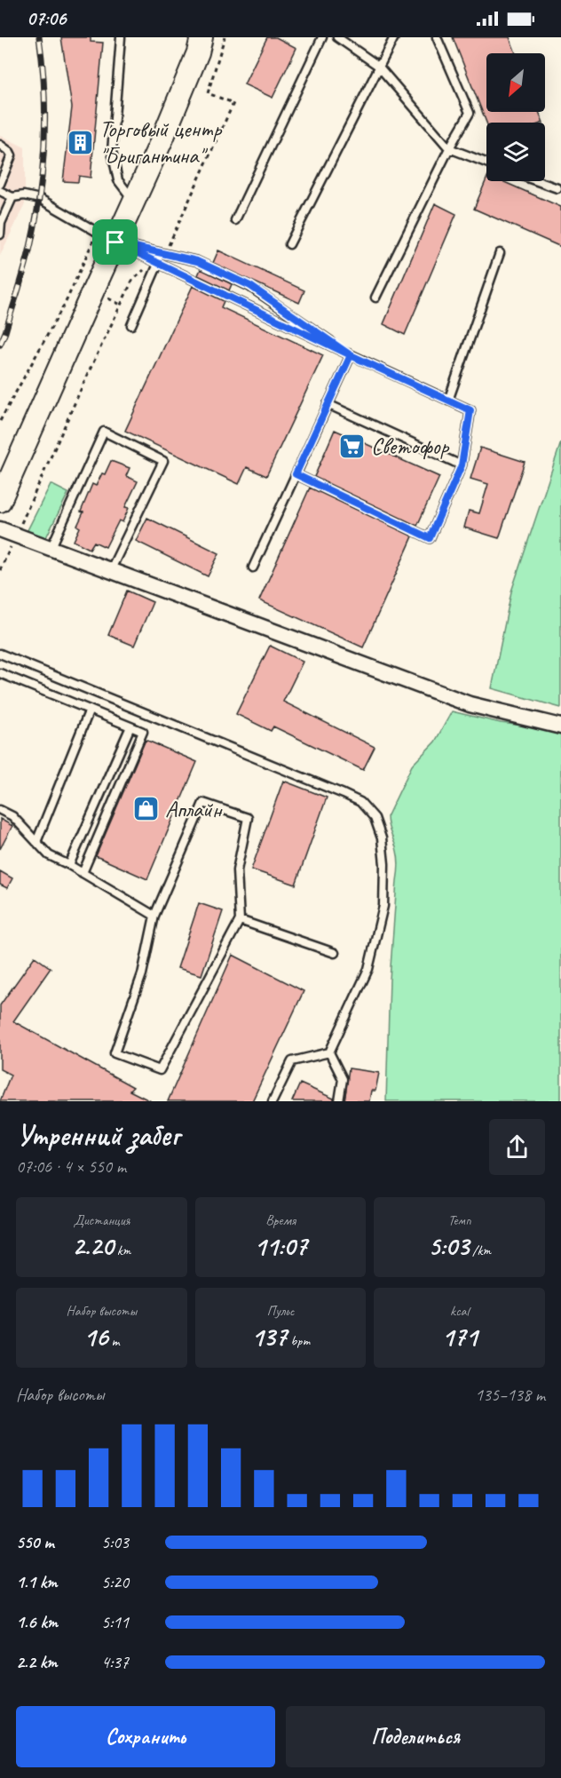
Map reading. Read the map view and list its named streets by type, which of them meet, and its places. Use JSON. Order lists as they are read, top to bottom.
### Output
{
  "places": {
    "building": ["Торговый центр \"Бригантина\""],
    "supermarket": ["Светофор"],
    "shop": ["Аплайн"]
  },
  "north": "bottom left",
  "page": {
    "status": "07:06",
    "heading": ["Утренний забег", "07:06 · 4 × 550 m"],
    "stats": [
      ["Дистанция", "2.20 km"],
      ["Время", "11:07"],
      ["Темп", "5:03 /km"],
      ["Набор высоты", "16 m"],
      ["Пульс", "137 bpm"],
      ["kcal", "171"]
    ],
    "chart": ["Набор высоты", "135–138 m"],
    "list": [
      {
        "name": "550 m",
        "note": "5:03"
      },
      {
        "name": "1.1 km",
        "note": "5:20"
      },
      {
        "name": "1.6 km",
        "note": "5:11"
      },
      {
        "name": "2.2 km",
        "note": "4:37"
      }
    ],
    "buttons": ["Сохранить", "Поделиться"]
  }
}
